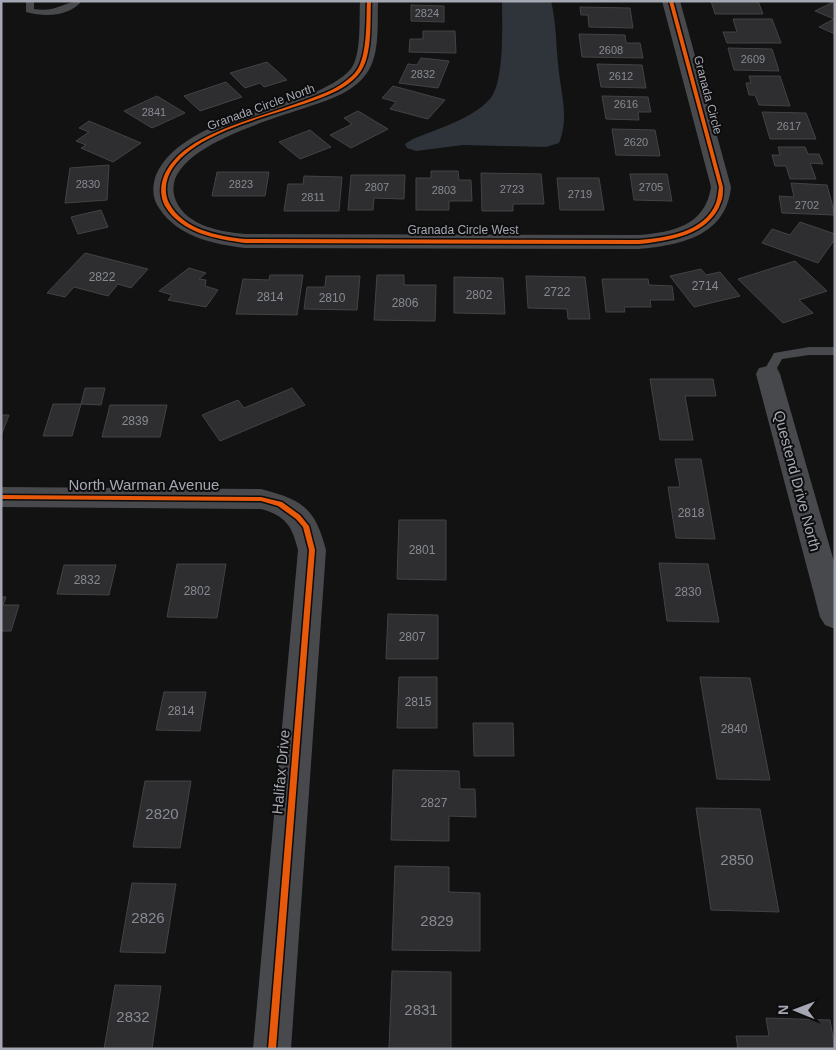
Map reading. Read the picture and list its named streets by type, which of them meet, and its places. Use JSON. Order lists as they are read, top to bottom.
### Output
{
  "streets": {
    "street": [
      "Granada Circle",
      "Granada Circle North",
      "Granada Circle West",
      "Questend Drive North",
      "North Warman Avenue",
      "Halifax Drive"
    ]
  },
  "crossings": [
    ["Granada Circle", "Granada Circle West"],
    ["Granada Circle North", "Granada Circle West"],
    ["North Warman Avenue", "Halifax Drive"]
  ],
  "house_numbers": [
    "2824",
    "2608",
    "2609",
    "2832",
    "2612",
    "2616",
    "2841",
    "2617",
    "2620",
    "2830",
    "2823",
    "2807",
    "2705",
    "2723",
    "2803",
    "2719",
    "2811",
    "2702",
    "2822",
    "2714",
    "2722",
    "2802",
    "2814",
    "2810",
    "2806",
    "2839",
    "2818",
    "2801",
    "2832",
    "2802",
    "2830",
    "2807",
    "2815",
    "2814",
    "2840",
    "2827",
    "2820",
    "2850",
    "2826",
    "2829",
    "2831",
    "2832"
  ],
  "north": "left"
}
